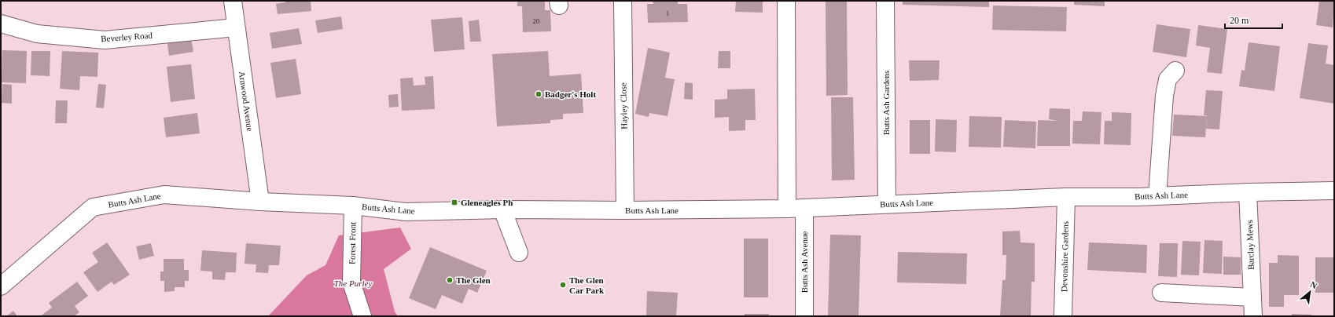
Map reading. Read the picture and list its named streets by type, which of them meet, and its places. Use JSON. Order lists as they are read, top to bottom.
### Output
{
  "streets": {
    "street": [
      "Beverley Road",
      "Arnwood Avenue",
      "Butts Ash Gardens",
      "Hayley Close",
      "Butts Ash Lane",
      "Forest Front",
      "Barclay Mews",
      "Devonshire Gardens",
      "Butts Ash Avenue"
    ]
  },
  "crossings": [
    ["Beverley Road", "Arnwood Avenue"],
    ["Arnwood Avenue", "Butts Ash Lane"],
    ["Butts Ash Gardens", "Butts Ash Lane"],
    ["Hayley Close", "Butts Ash Lane"],
    ["Butts Ash Lane", "Forest Front"],
    ["Butts Ash Lane", "Barclay Mews"],
    ["Butts Ash Lane", "Devonshire Gardens"],
    ["Butts Ash Lane", "Butts Ash Avenue"]
  ],
  "parks": ["The Purley"],
  "places": {
    "other": ["Badger's Holt", "The Glen", "The Glen Car Park"],
    "transit": ["Gleneagles Ph"]
  },
  "house_numbers": ["1", "20"],
  "scale_bar": "20 m",
  "north": "top right"
}
